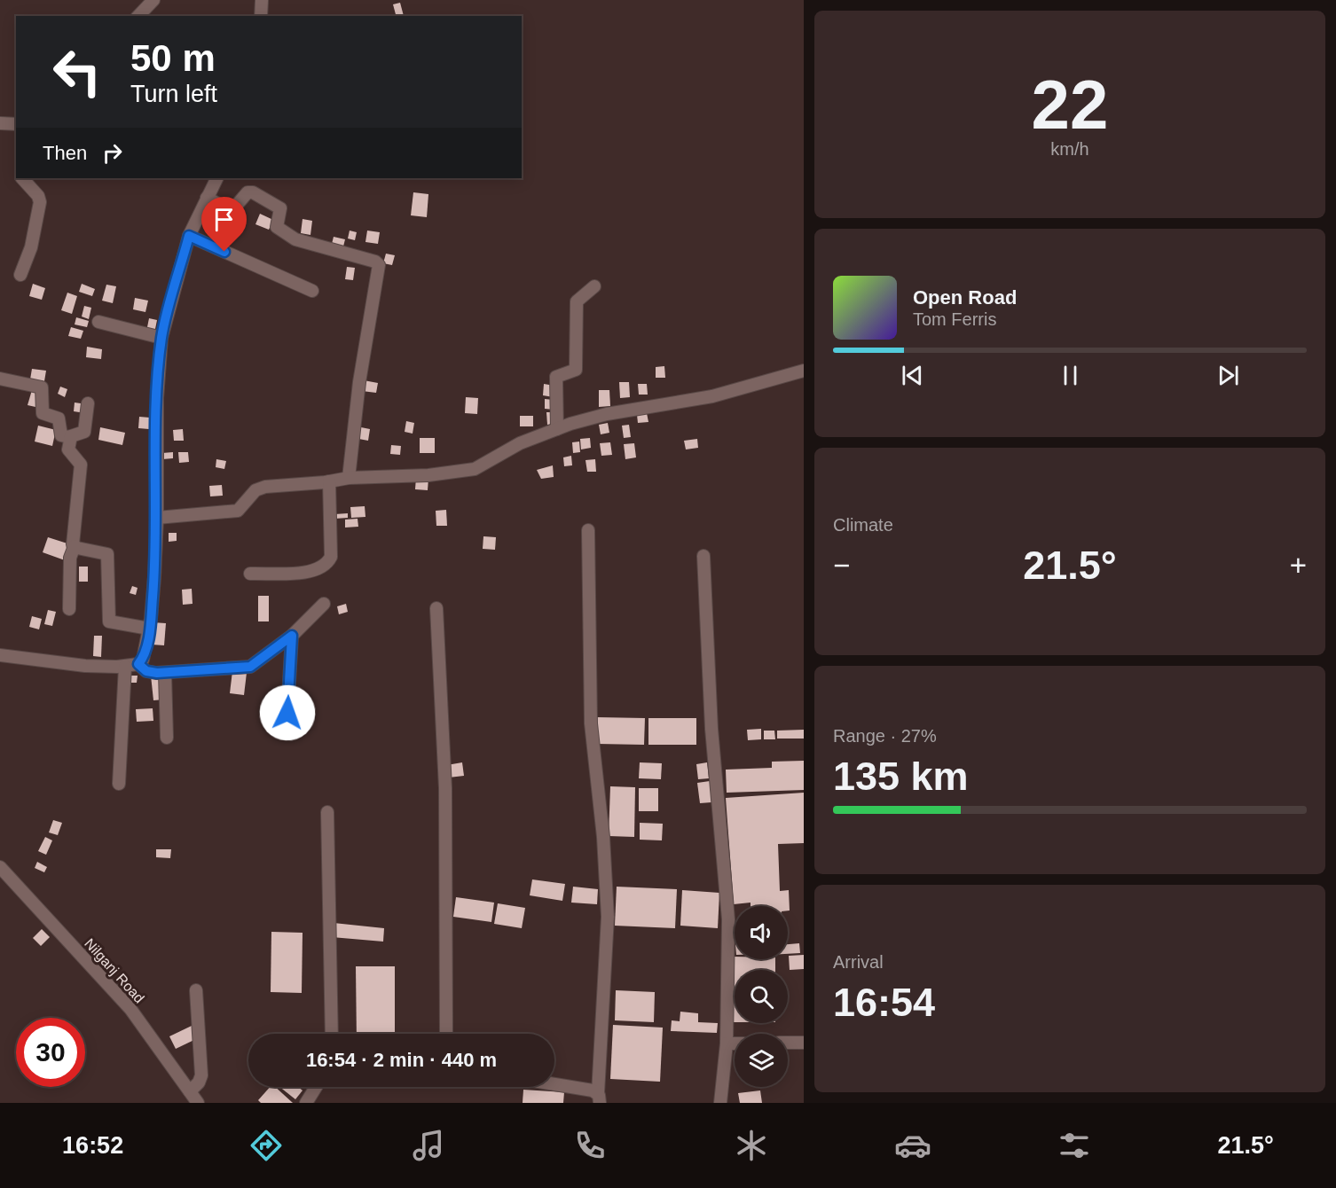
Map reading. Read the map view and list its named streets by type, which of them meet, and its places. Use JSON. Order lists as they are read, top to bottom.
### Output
{
  "streets": {
    "street": ["Nilganj Road"]
  },
  "page": {
    "tile": [
      ["22", "km/h"],
      "Climate",
      ["Range · 27%", "135 km"],
      ["Arrival", "16:54"]
    ],
    "turn": ["50 m", "Turn left"],
    "then": "Then",
    "song": ["Open Road", "Tom Ferris"],
    "heat": ["−", "21.5°", "+"],
    "limit": "30",
    "trip": "16:54 · 2 min · 440 m",
    "tabs": ["16:52", "21.5°"]
  }
}
